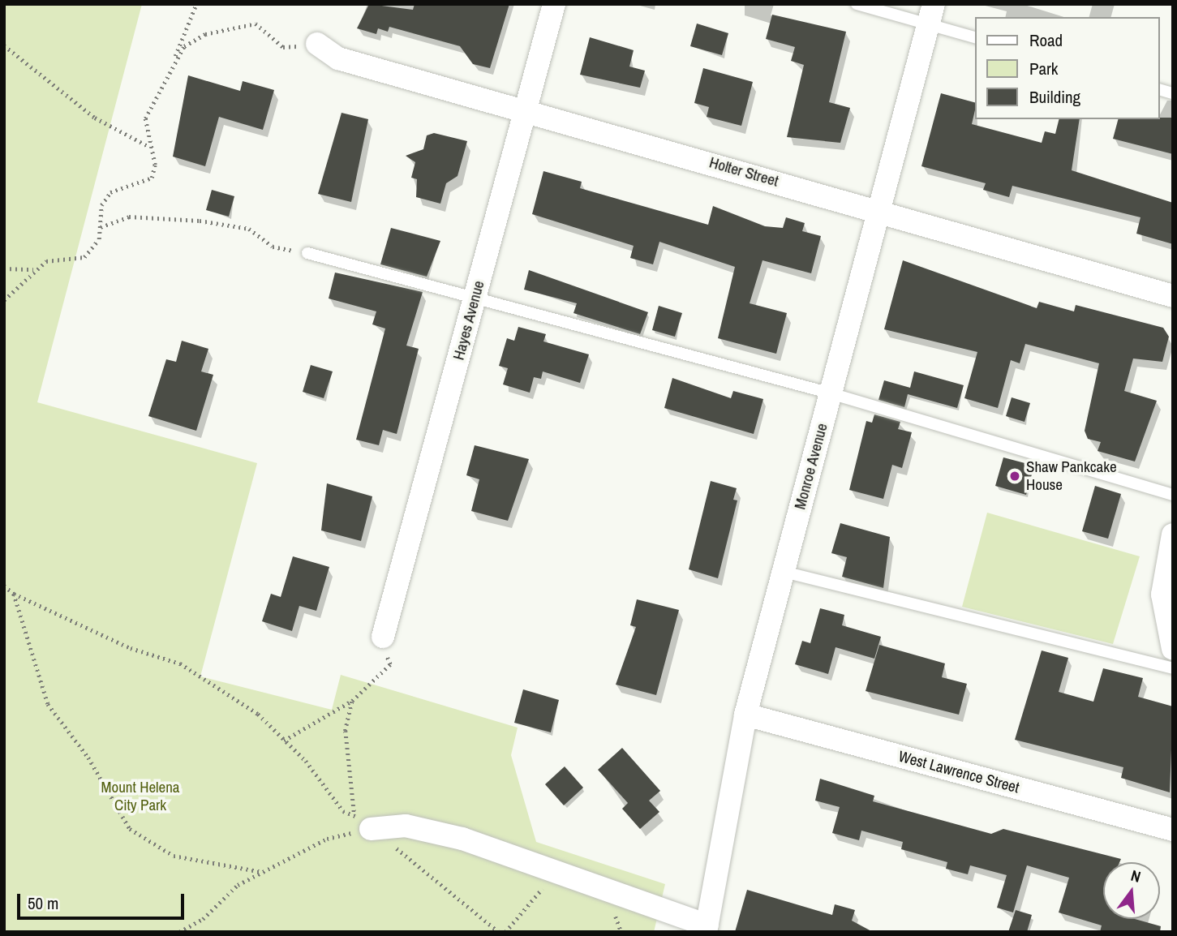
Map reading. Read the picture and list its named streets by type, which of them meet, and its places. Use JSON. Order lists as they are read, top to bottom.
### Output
{
  "streets": {
    "street": [
      "Holter Street",
      "Hayes Avenue",
      "Monroe Avenue",
      "West Lawrence Street"
    ]
  },
  "crossings": [
    ["Holter Street", "Hayes Avenue"],
    ["Holter Street", "Monroe Avenue"],
    ["Monroe Avenue", "West Lawrence Street"]
  ],
  "parks": ["Mount Helena City Park"],
  "places": ["Shaw Pankcake House"],
  "legend": ["Road", "Park", "Building"],
  "scale_bar": "50 m",
  "north": "top"
}
